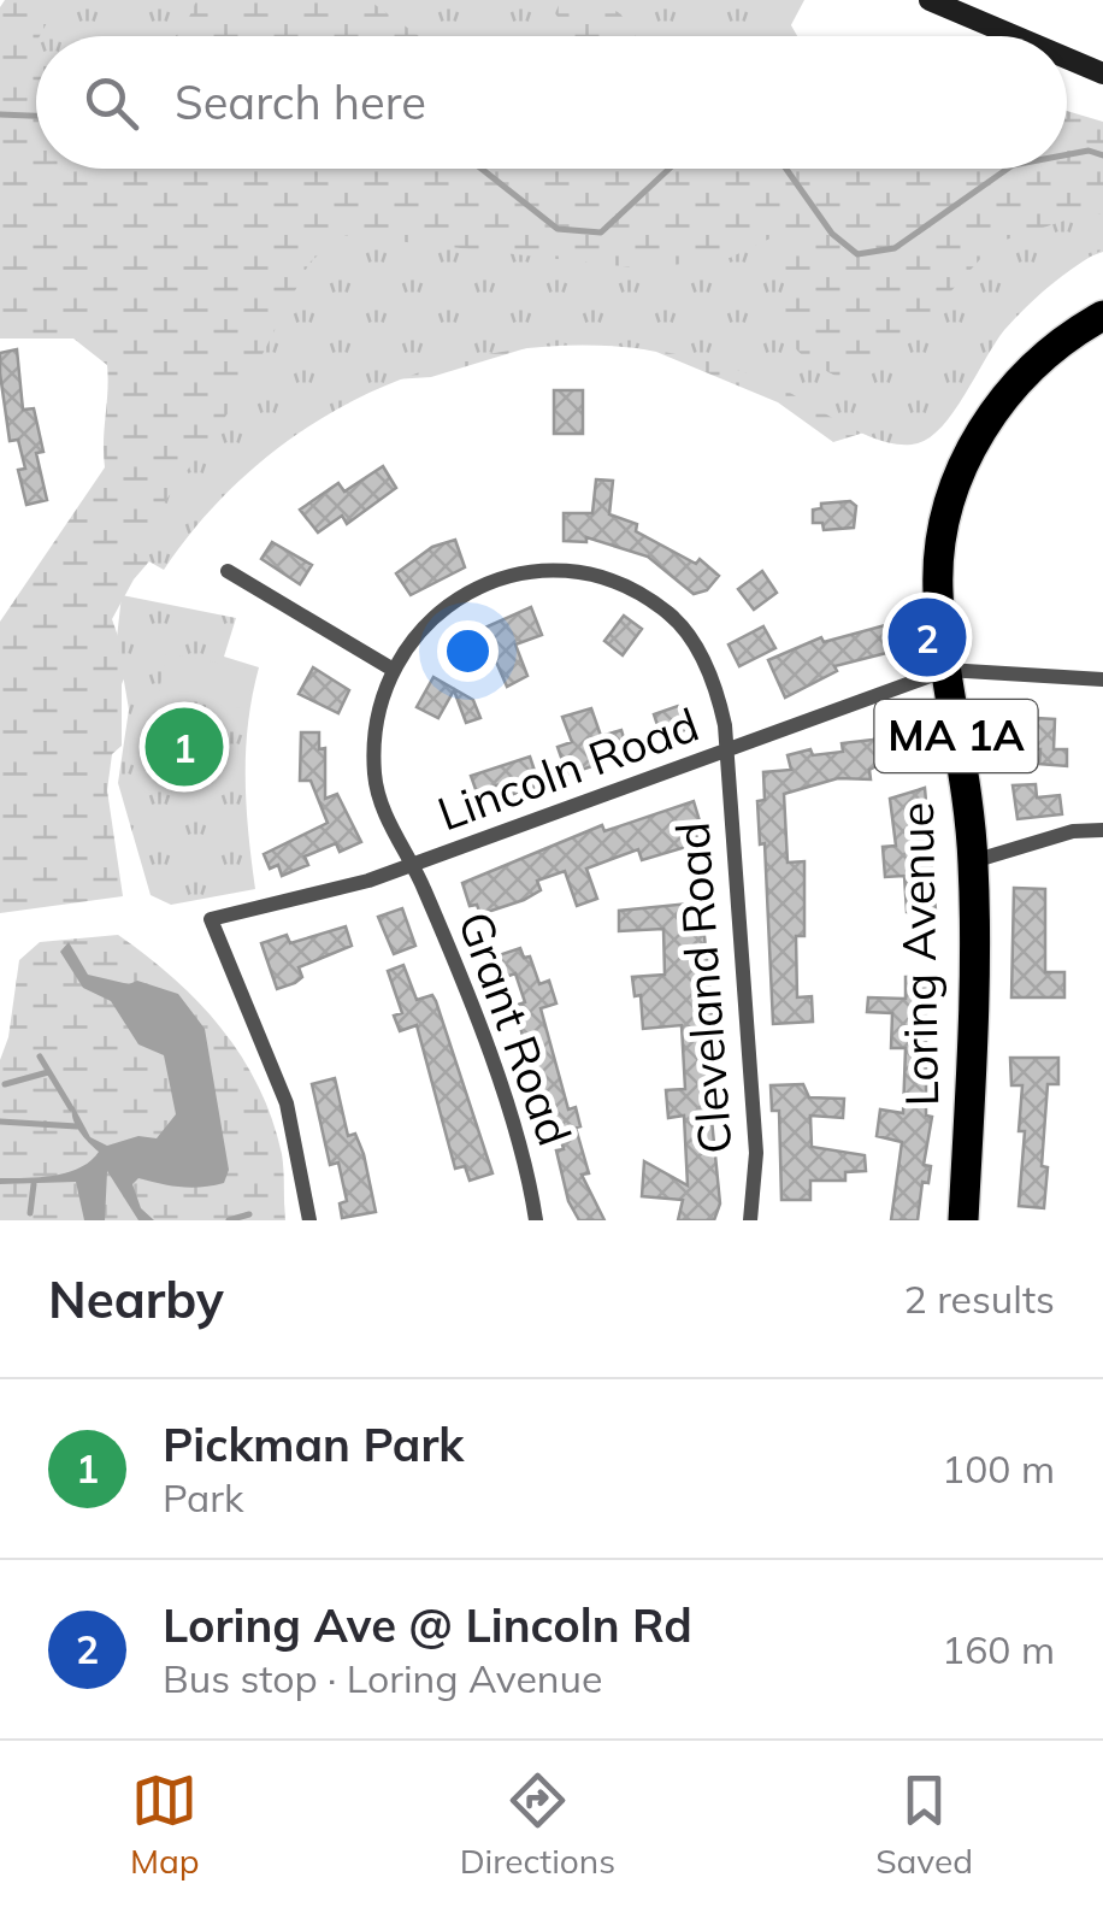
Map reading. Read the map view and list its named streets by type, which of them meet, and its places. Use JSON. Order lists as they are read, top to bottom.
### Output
{
  "streets": {
    "highway": ["MA 1A", "Loring Avenue"],
    "street": ["Lincoln Road", "Cleveland Road", "Grant Road"]
  },
  "crossings": [
    ["Lincoln Road", "Loring Avenue"],
    ["Lincoln Road", "Cleveland Road"],
    ["Lincoln Road", "Grant Road"],
    ["Cleveland Road", "Grant Road"]
  ],
  "page": {
    "search": "Search here",
    "pins": ["2", "1"],
    "heading": ["Nearby", "2 results"],
    "list": [
      {
        "mark": "1",
        "name": "Pickman Park",
        "note": "Park",
        "value": "100 m"
      },
      {
        "mark": "2",
        "name": "Loring Ave @ Lincoln Rd",
        "note": "Bus stop · Loring Avenue",
        "value": "160 m"
      }
    ],
    "nav": ["Map", "Directions", "Saved"]
  }
}
